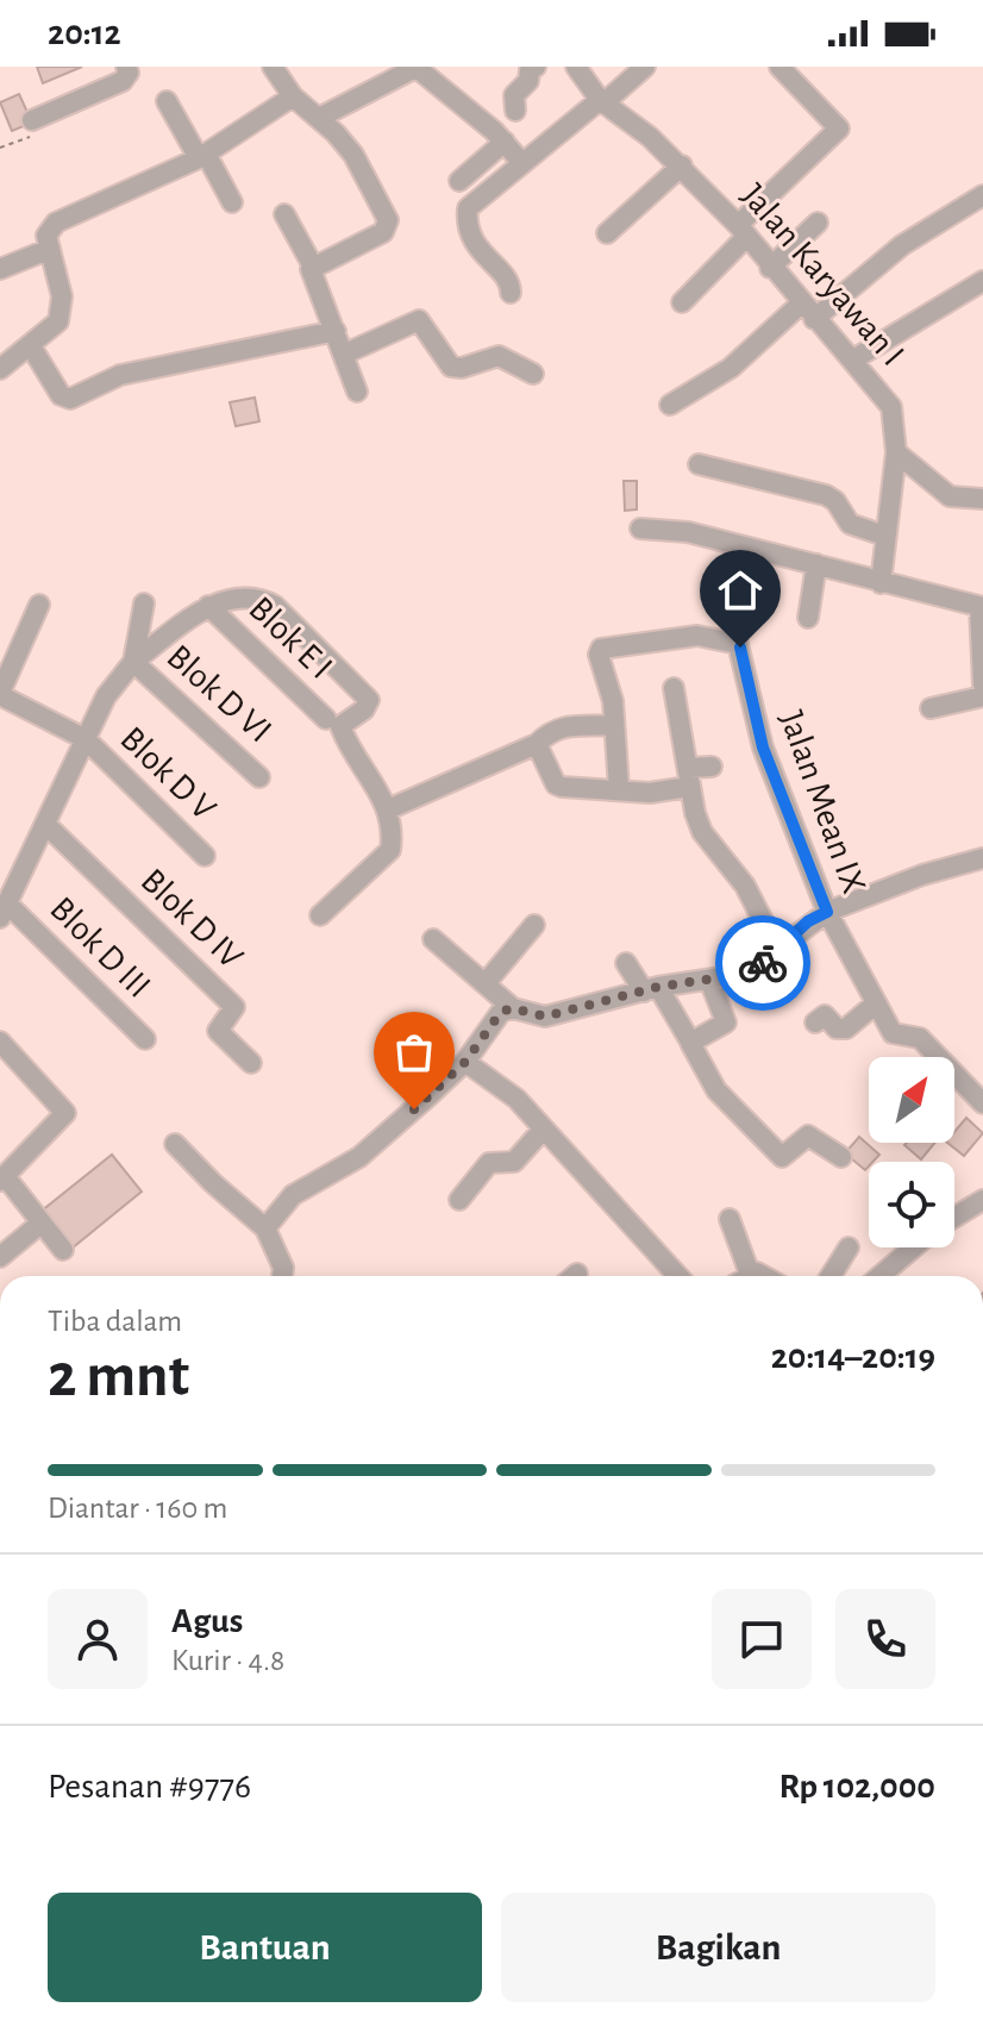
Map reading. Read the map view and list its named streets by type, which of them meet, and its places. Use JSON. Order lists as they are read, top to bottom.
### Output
{
  "streets": {
    "street": [
      "Jalan Karyawan I",
      "Blok E I",
      "Blok D VI",
      "Blok D V",
      "Jalan Mean IX",
      "Blok D IV",
      "Blok D III"
    ]
  },
  "north": "top right",
  "page": {
    "status": "20:12",
    "heading": ["2 mnt", "Tiba dalam", "20:14–20:19"],
    "panel": [
      "Agus",
      "Kurir · 4.8",
      "Pesanan #9776",
      "Rp 102,000"
    ],
    "bar": "Diantar · 160 m",
    "buttons": ["Bantuan", "Bagikan"]
  }
}
